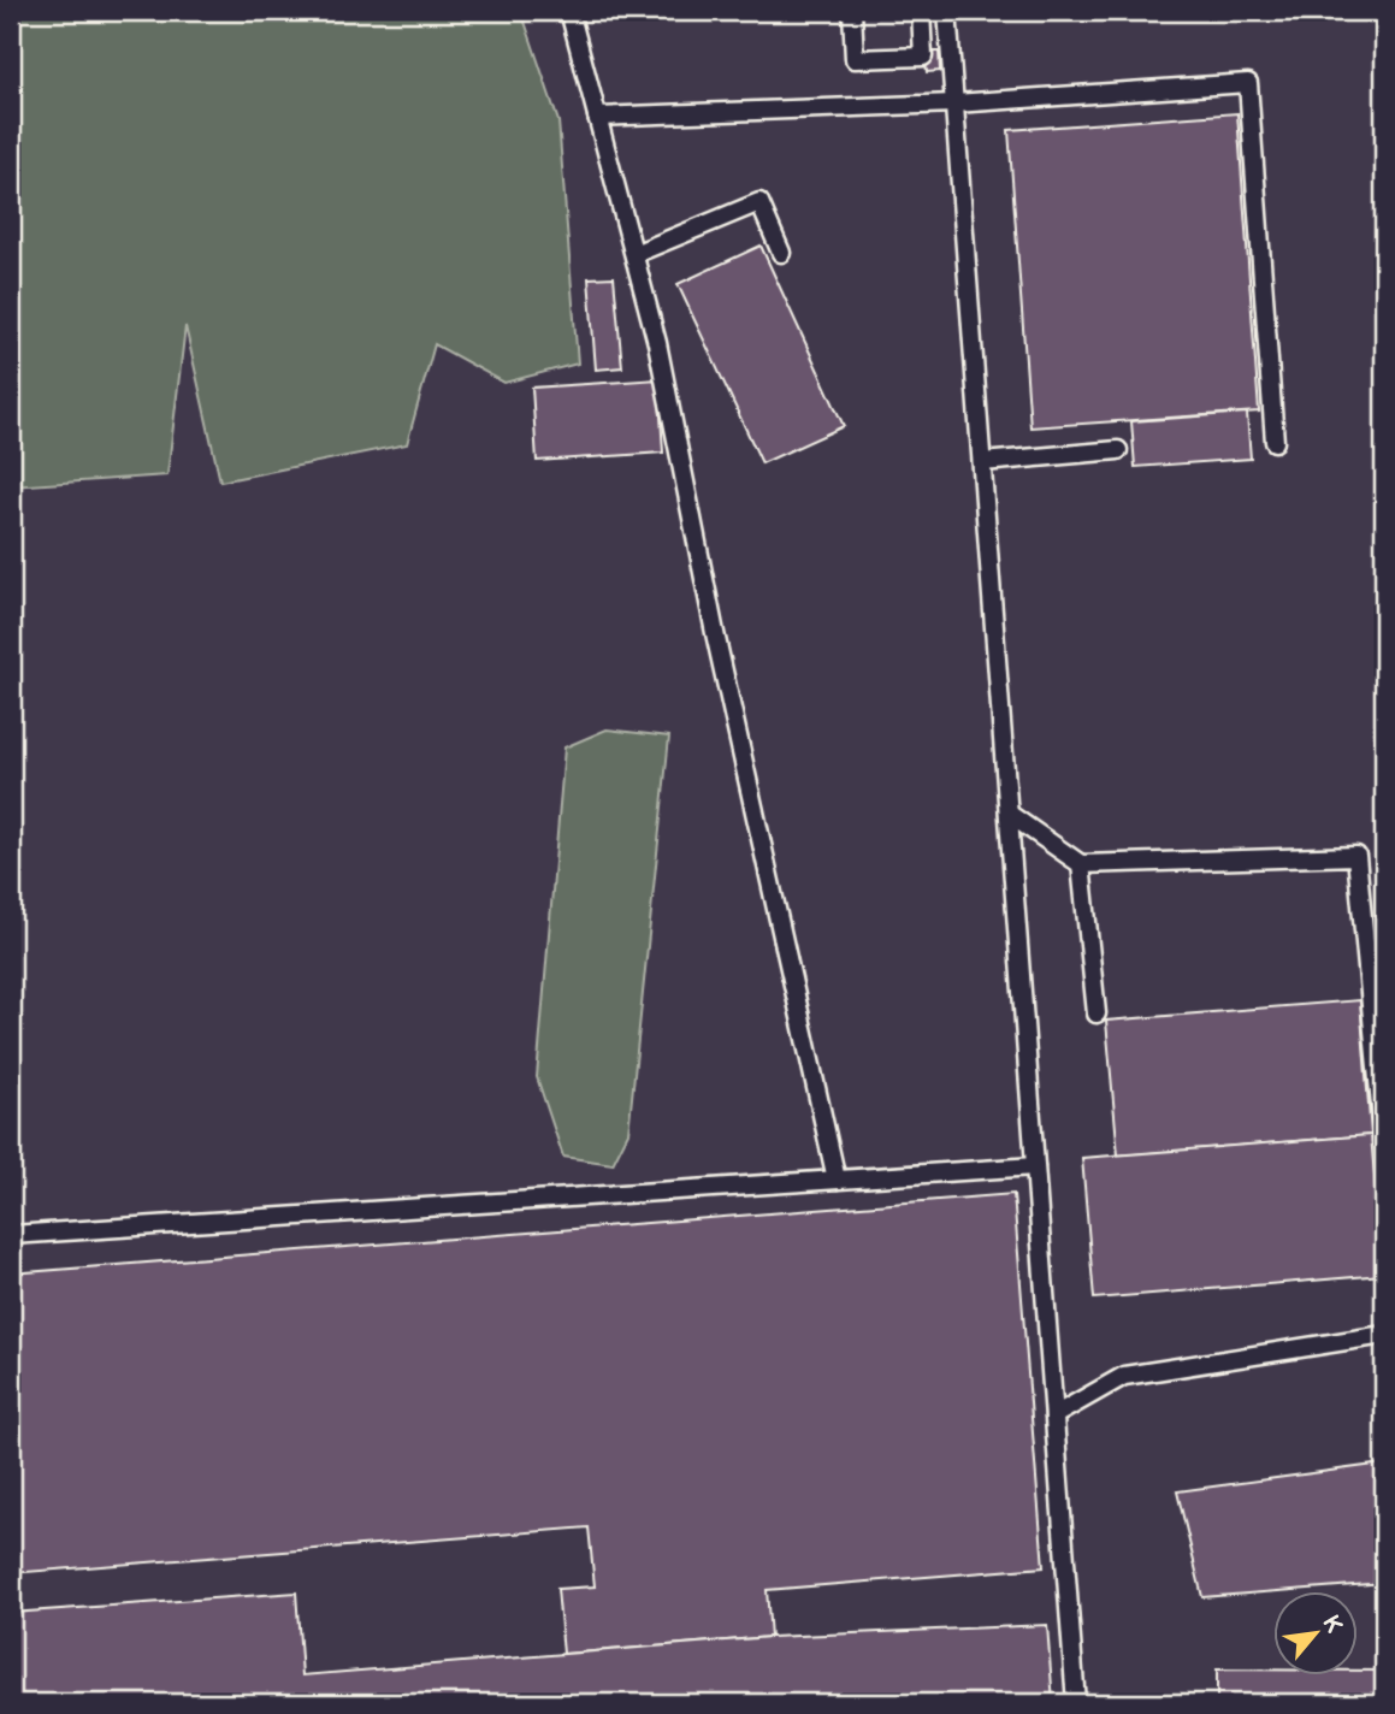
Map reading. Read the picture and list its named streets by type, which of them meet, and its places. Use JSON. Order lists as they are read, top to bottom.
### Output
{
  "north": "top right"
}
